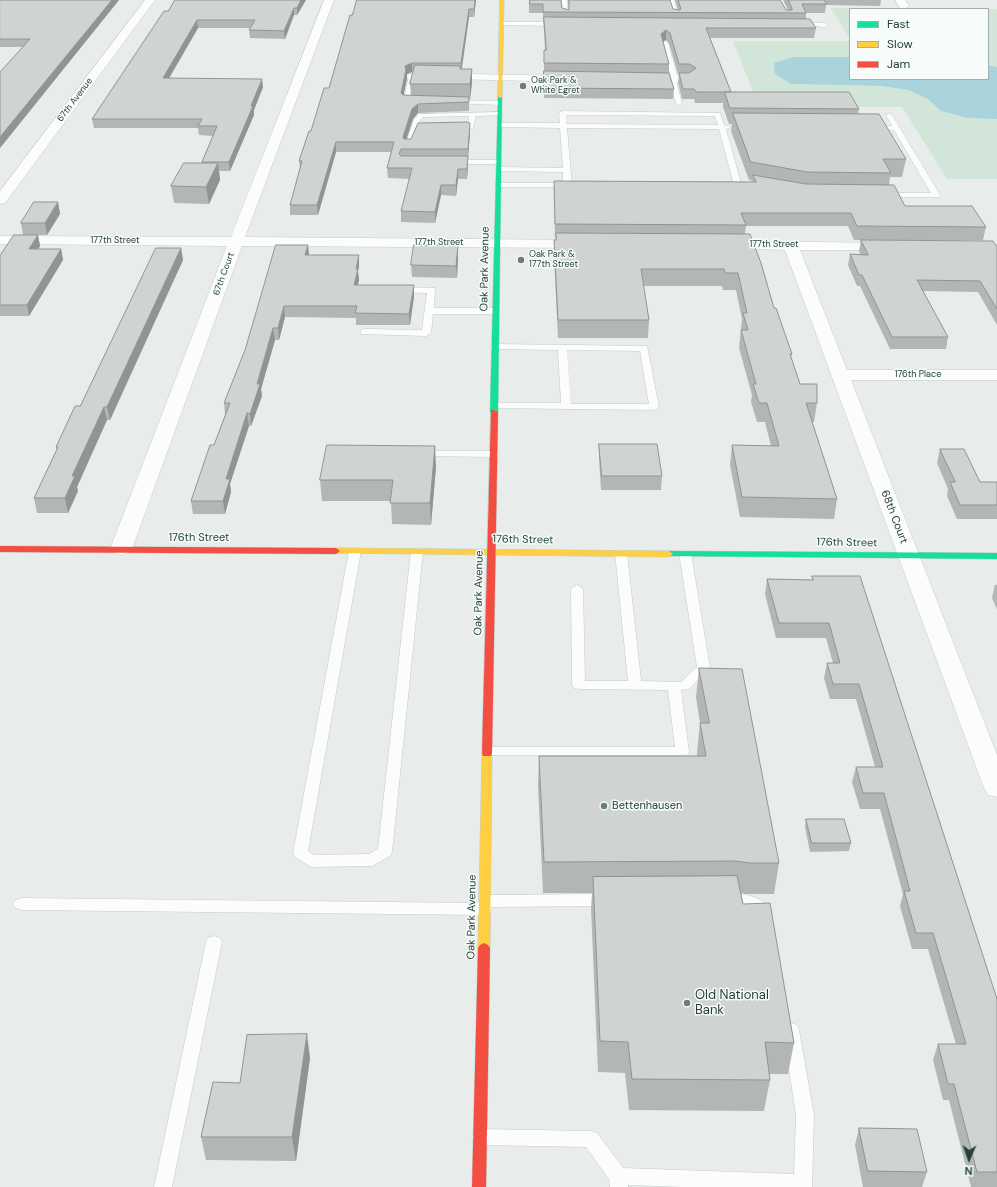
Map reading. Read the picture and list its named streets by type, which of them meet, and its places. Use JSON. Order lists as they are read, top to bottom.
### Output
{
  "streets": {
    "street": [
      "67th Avenue",
      "177th Street",
      "Oak Park Avenue",
      "67th Court",
      "176th Place",
      "68th Court",
      "176th Street"
    ]
  },
  "crossings": [
    ["177th Street", "Oak Park Avenue"],
    ["177th Street", "67th Court"],
    ["177th Street", "68th Court"],
    ["Oak Park Avenue", "176th Street"],
    ["67th Court", "176th Street"],
    ["176th Place", "68th Court"],
    ["68th Court", "176th Street"]
  ],
  "places": [
    "Oak Park & White Egret",
    "Oak Park & 177th Street",
    "Bettenhausen",
    "Old National Bank"
  ],
  "legend": ["Fast", "Slow", "Jam"],
  "north": "bottom"
}
